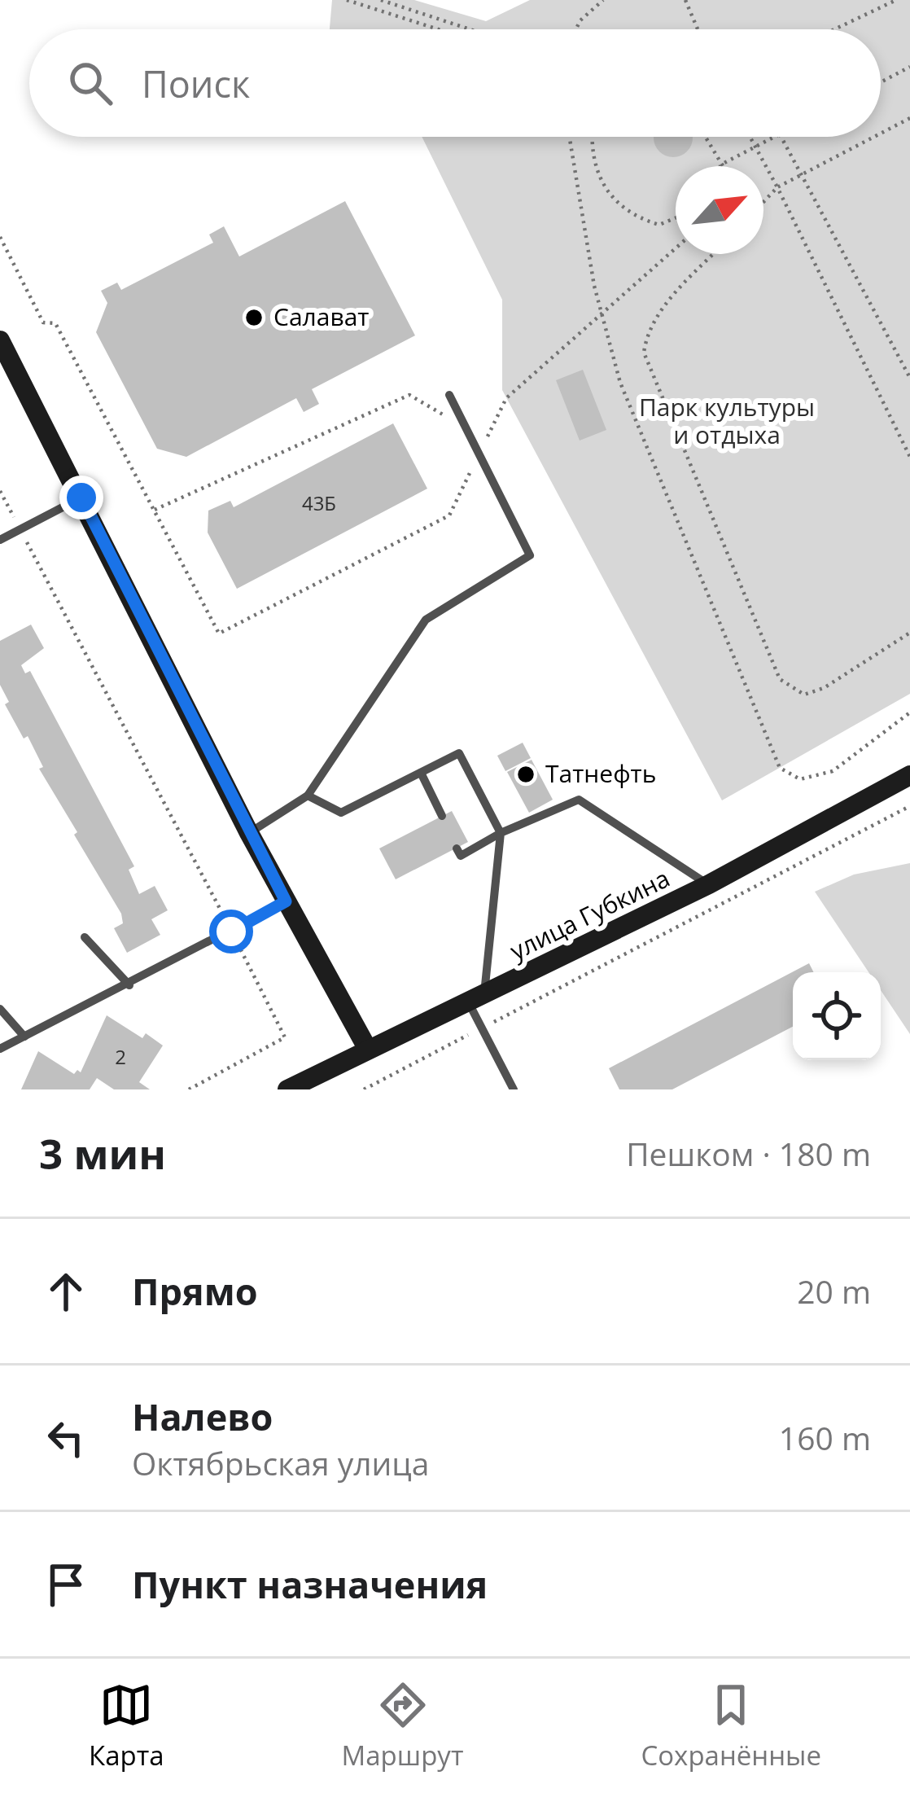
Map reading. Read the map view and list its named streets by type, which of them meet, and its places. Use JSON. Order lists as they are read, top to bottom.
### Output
{
  "streets": {
    "street": ["улица Губкина"]
  },
  "parks": ["Парк культуры и отдыха"],
  "places": ["Салават", "Татнефть"],
  "house_numbers": ["43Б", "2"],
  "north": "top right",
  "page": {
    "search": "Поиск",
    "heading": ["3 мин", "Пешком · 180 m"],
    "list": [
      ["Прямо", "20 m"],
      ["Налево", "Октябрьская улица", "160 m"],
      "Пункт назначения"
    ],
    "nav": ["Карта", "Маршрут", "Сохранённые"]
  }
}
